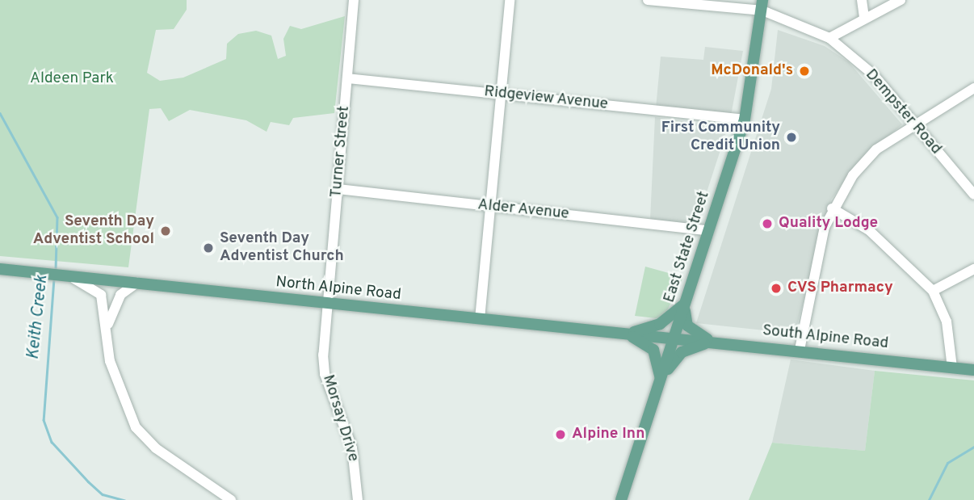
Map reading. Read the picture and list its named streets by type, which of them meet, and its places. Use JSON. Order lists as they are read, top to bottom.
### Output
{
  "streets": {
    "main road": ["East State Street", "North Alpine Road", "South Alpine Road"],
    "street": [
      "Ridgeview Avenue",
      "Dempster Road",
      "Turner Street",
      "Alder Avenue",
      "Morsay Drive"
    ]
  },
  "crossings": [
    ["Ridgeview Avenue", "Turner Street"],
    ["Ridgeview Avenue", "East State Street"],
    ["Dempster Road", "East State Street"],
    ["Turner Street", "Alder Avenue"],
    ["Turner Street", "North Alpine Road"],
    ["Turner Street", "Morsay Drive"],
    ["Alder Avenue", "East State Street"],
    ["East State Street", "North Alpine Road"],
    ["East State Street", "South Alpine Road"],
    ["North Alpine Road", "South Alpine Road"],
    ["North Alpine Road", "Morsay Drive"]
  ],
  "water": ["Keith Creek"],
  "parks": ["Aldeen Park"],
  "places": [
    "McDonald's",
    "First Community Credit Union",
    "Quality Lodge",
    "Seventh Day Adventist School",
    "Seventh Day Adventist Church",
    "CVS Pharmacy",
    "Alpine Inn"
  ]
}
